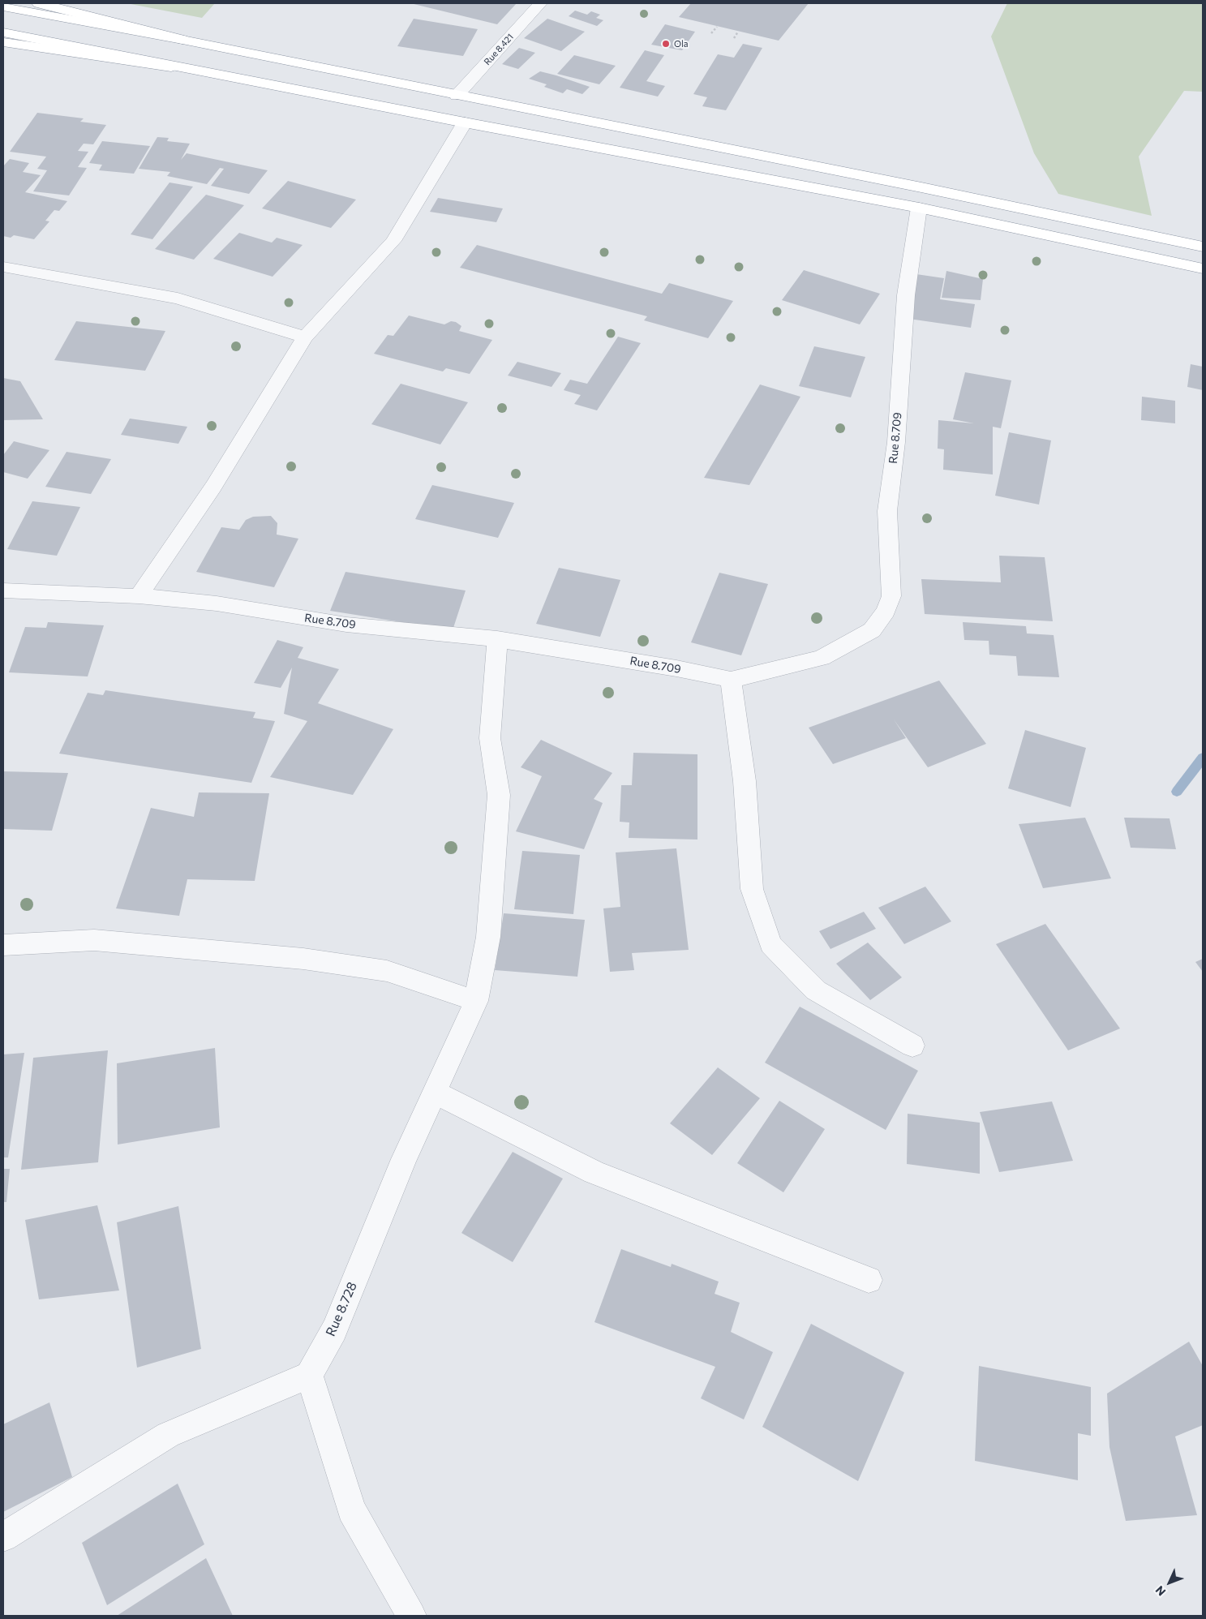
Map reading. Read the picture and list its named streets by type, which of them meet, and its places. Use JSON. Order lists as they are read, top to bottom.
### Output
{
  "streets": {
    "street": ["Rue 8.421", "Rue 8.709", "Rue 8.728"]
  },
  "crossings": [
    ["Rue 8.709", "Rue 8.728"]
  ],
  "places": ["Ola"],
  "north": "bottom left"
}
